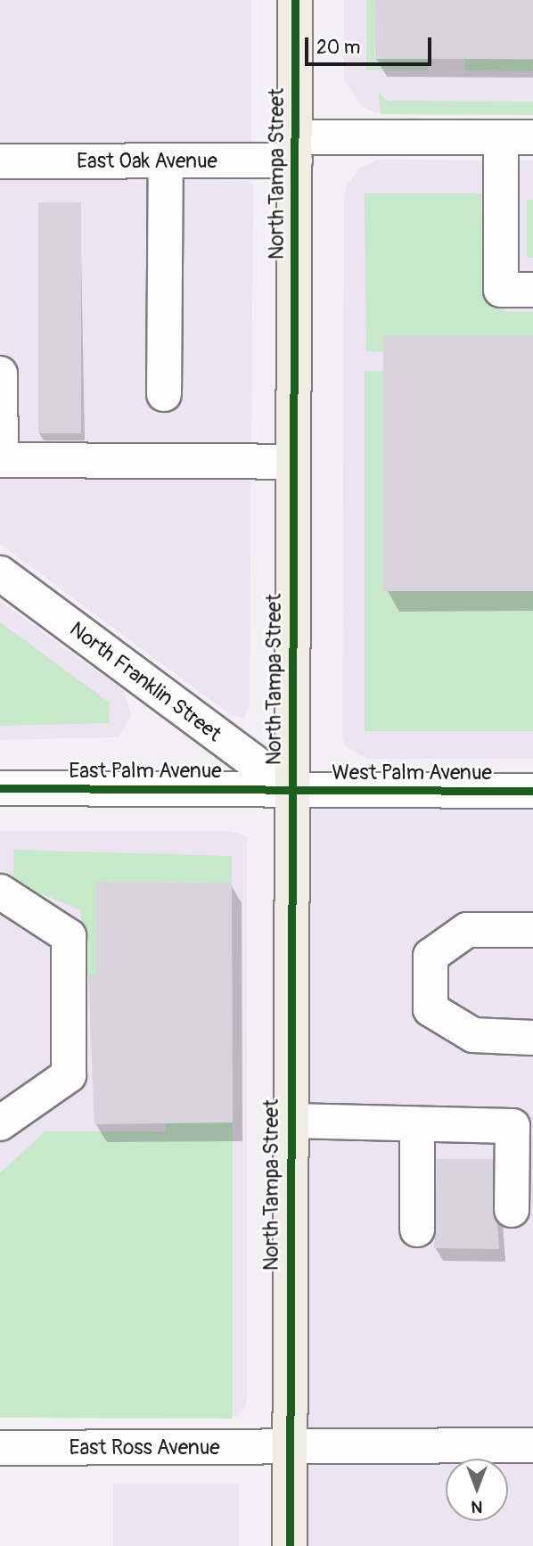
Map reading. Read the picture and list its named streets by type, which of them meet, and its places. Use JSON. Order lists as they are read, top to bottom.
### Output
{
  "streets": {
    "main road": ["North Tampa Street"],
    "street": [
      "East Oak Avenue",
      "North Franklin Street",
      "East Palm Avenue",
      "West Palm Avenue",
      "East Ross Avenue"
    ]
  },
  "crossings": [
    ["East Oak Avenue", "North Tampa Street"],
    ["North Tampa Street", "North Franklin Street"],
    ["North Tampa Street", "East Palm Avenue"],
    ["North Tampa Street", "West Palm Avenue"],
    ["North Tampa Street", "East Ross Avenue"],
    ["North Franklin Street", "East Palm Avenue"],
    ["North Franklin Street", "West Palm Avenue"],
    ["East Palm Avenue", "West Palm Avenue"]
  ],
  "scale_bar": "20 m",
  "north": "bottom"
}
